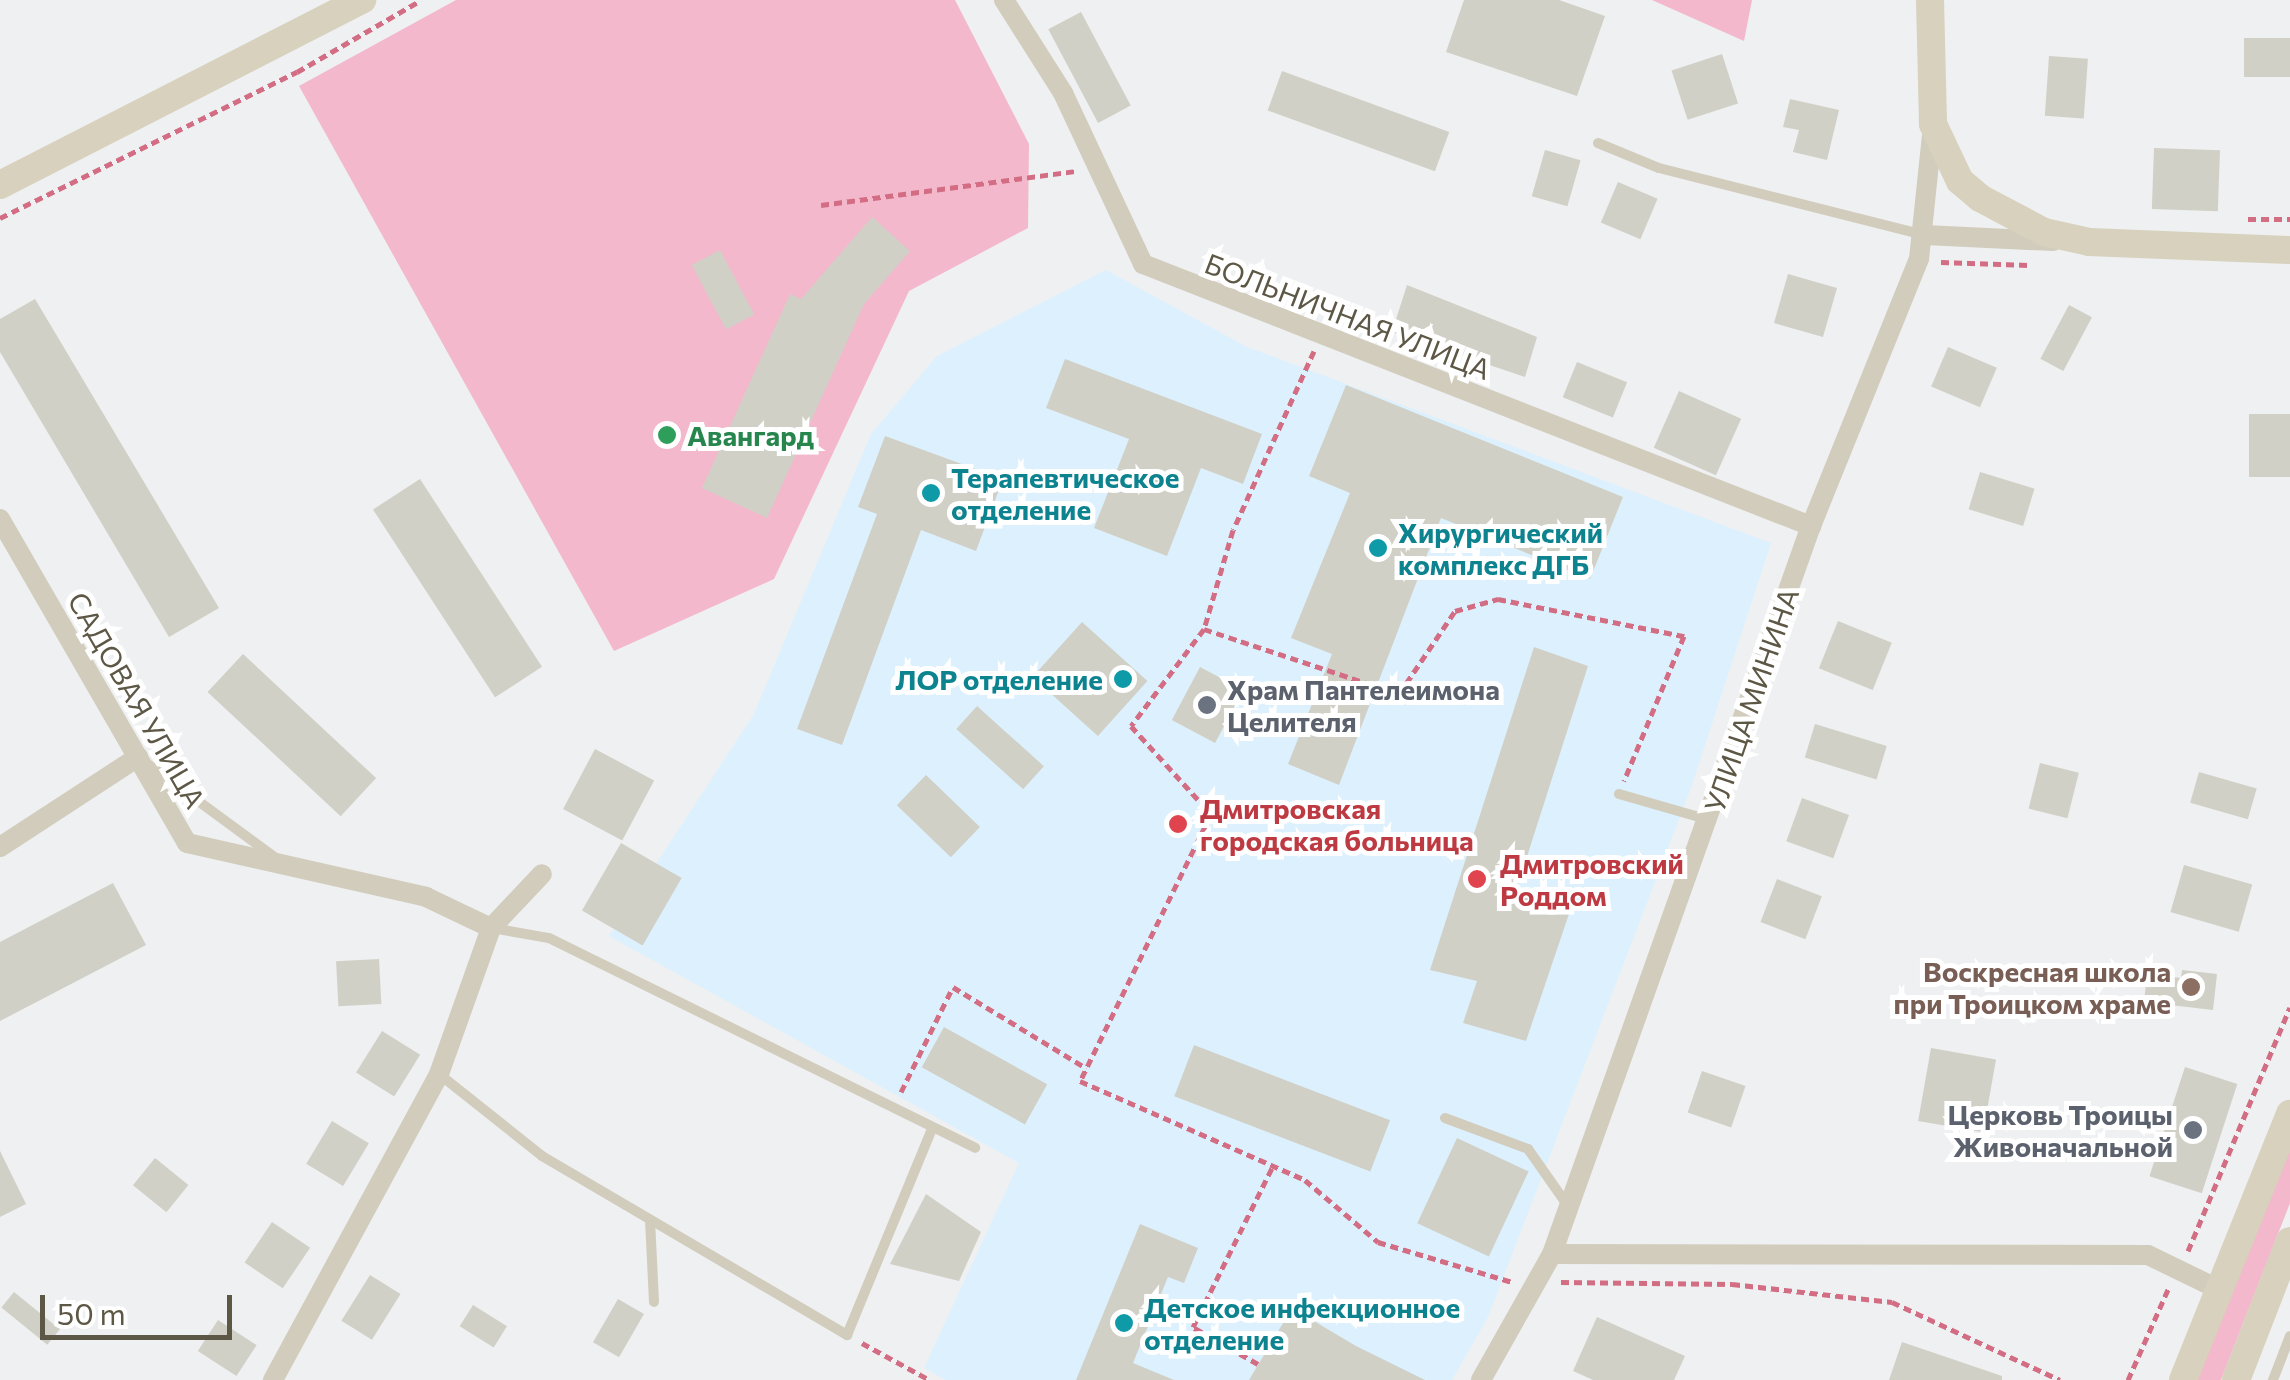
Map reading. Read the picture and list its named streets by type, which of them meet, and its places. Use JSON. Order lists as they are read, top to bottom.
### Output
{
  "streets": {
    "main road": ["УЛИЦА МИНИНА"],
    "street": ["БОЛЬНИЧНАЯ УЛИЦА", "САДОВАЯ УЛИЦА"]
  },
  "crossings": [
    ["БОЛЬНИЧНАЯ УЛИЦА", "УЛИЦА МИНИНА"]
  ],
  "places": [
    "Авангард",
    "Терапевтическое отделение",
    "Хирургический комплекс ДГБ",
    "ЛОР отделение",
    "Храм Пантелеимона Целителя",
    "Дмитровская городская больница",
    "Дмитровский Роддом",
    "Воскресная школа при Троицком храме",
    "Церковь Троицы Живоначальной",
    "Детское инфекционное отделение"
  ],
  "scale_bar": "50 m"
}
